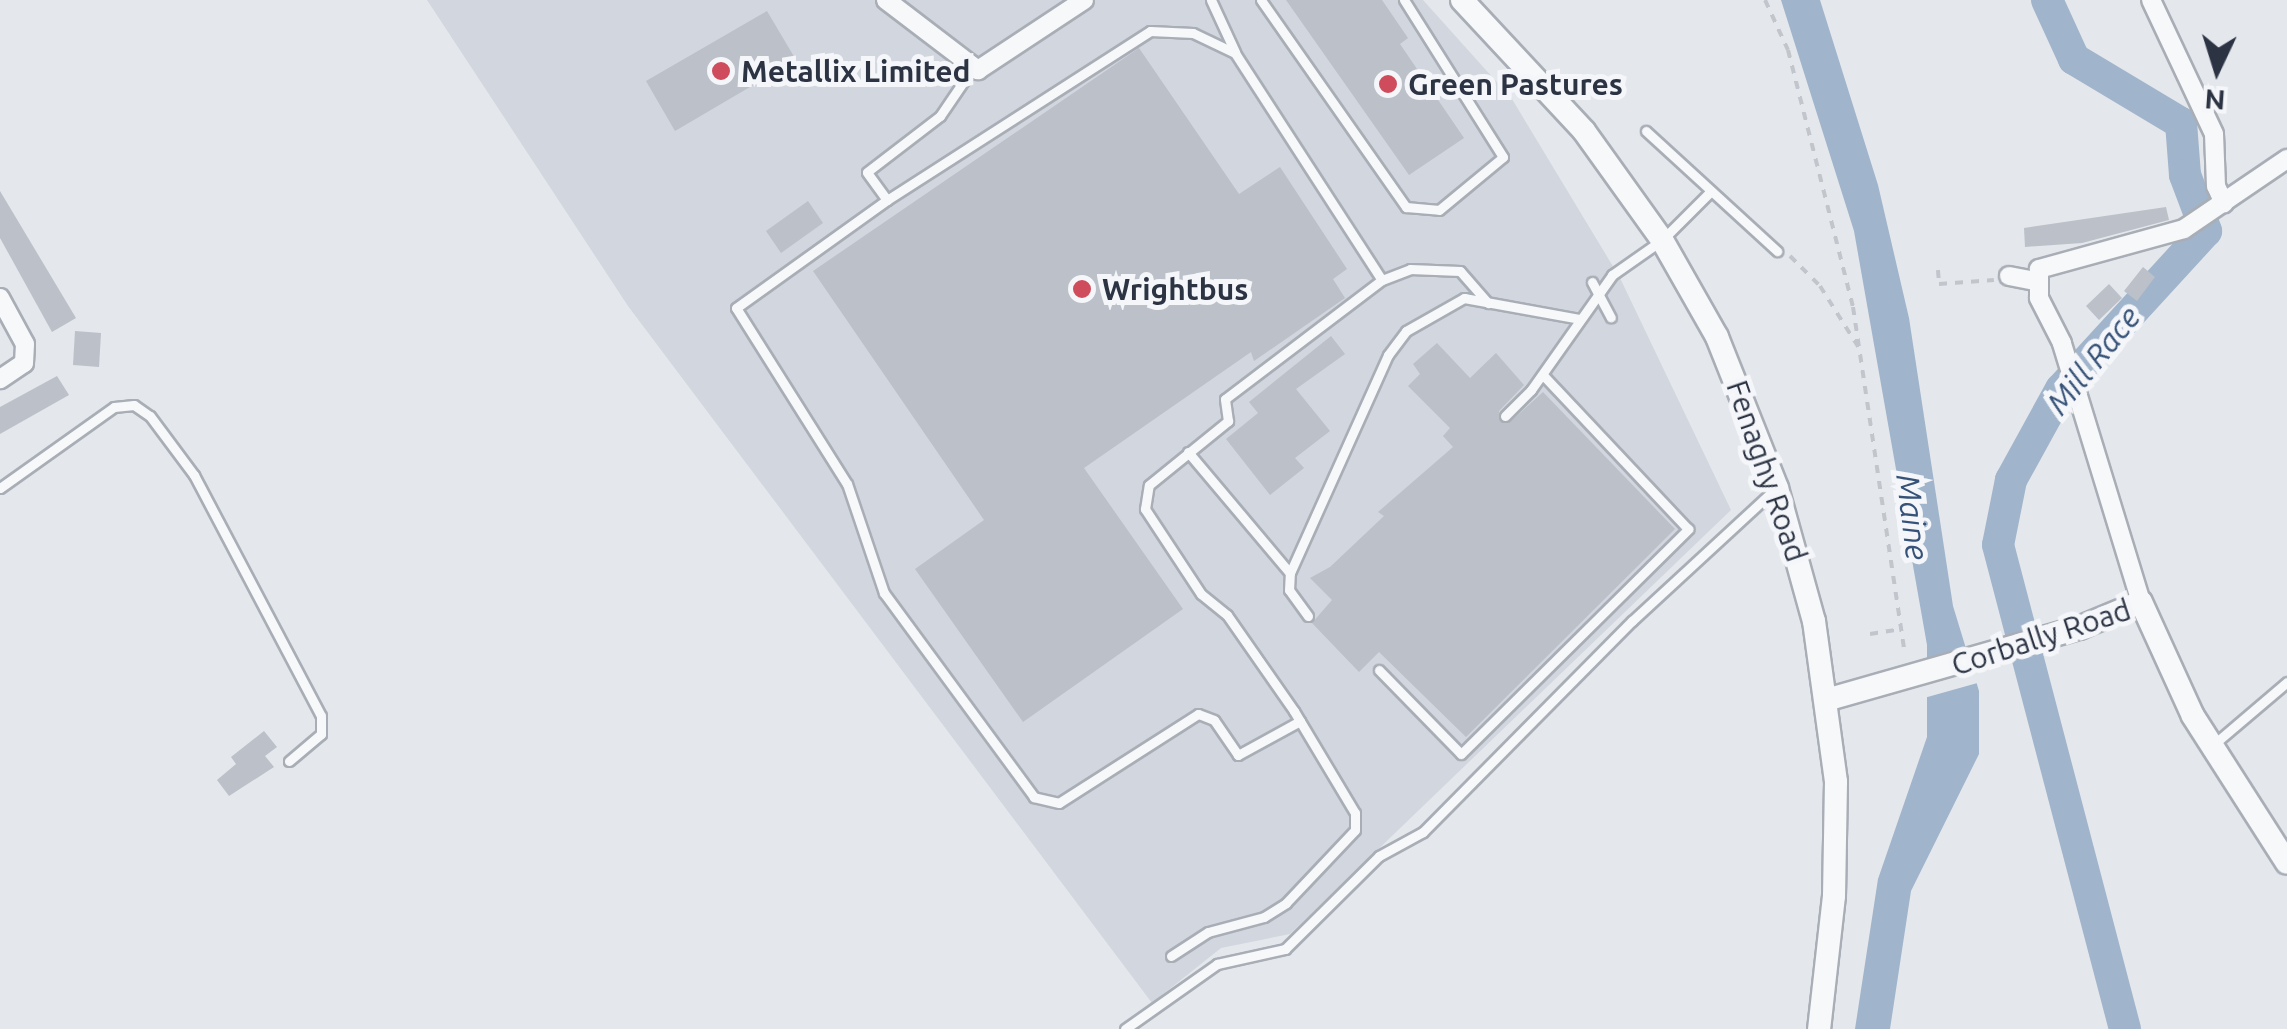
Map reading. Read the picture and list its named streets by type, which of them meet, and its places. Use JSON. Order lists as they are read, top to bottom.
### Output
{
  "streets": {
    "street": ["Fenaghy Road", "Corbally Road"]
  },
  "crossings": [
    ["Fenaghy Road", "Corbally Road"]
  ],
  "water": ["Mill Race", "Maine"],
  "places": ["Metallix Limited", "Green Pastures", "Wrightbus"],
  "north": "bottom"
}
